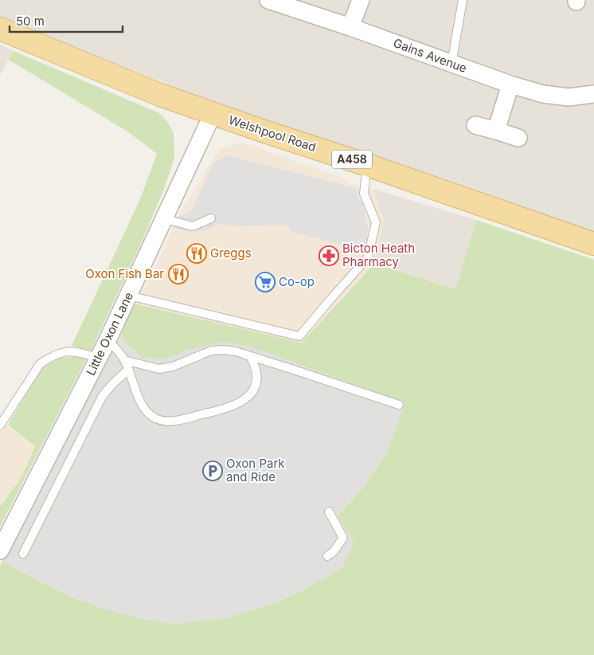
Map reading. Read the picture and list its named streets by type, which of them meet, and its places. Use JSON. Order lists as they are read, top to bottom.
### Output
{
  "streets": {
    "main road": ["Welshpool Road", "A458"],
    "street": ["Gains Avenue", "Little Oxon Lane"]
  },
  "crossings": [
    ["Welshpool Road", "Little Oxon Lane"]
  ],
  "places": {
    "restaurant": ["Greggs", "Oxon Fish Bar"],
    "pharmacy": ["Bicton Heath Pharmacy"],
    "supermarket": ["Co-op"],
    "parking": ["Oxon Park and Ride"]
  },
  "scale_bar": "50 m"
}
